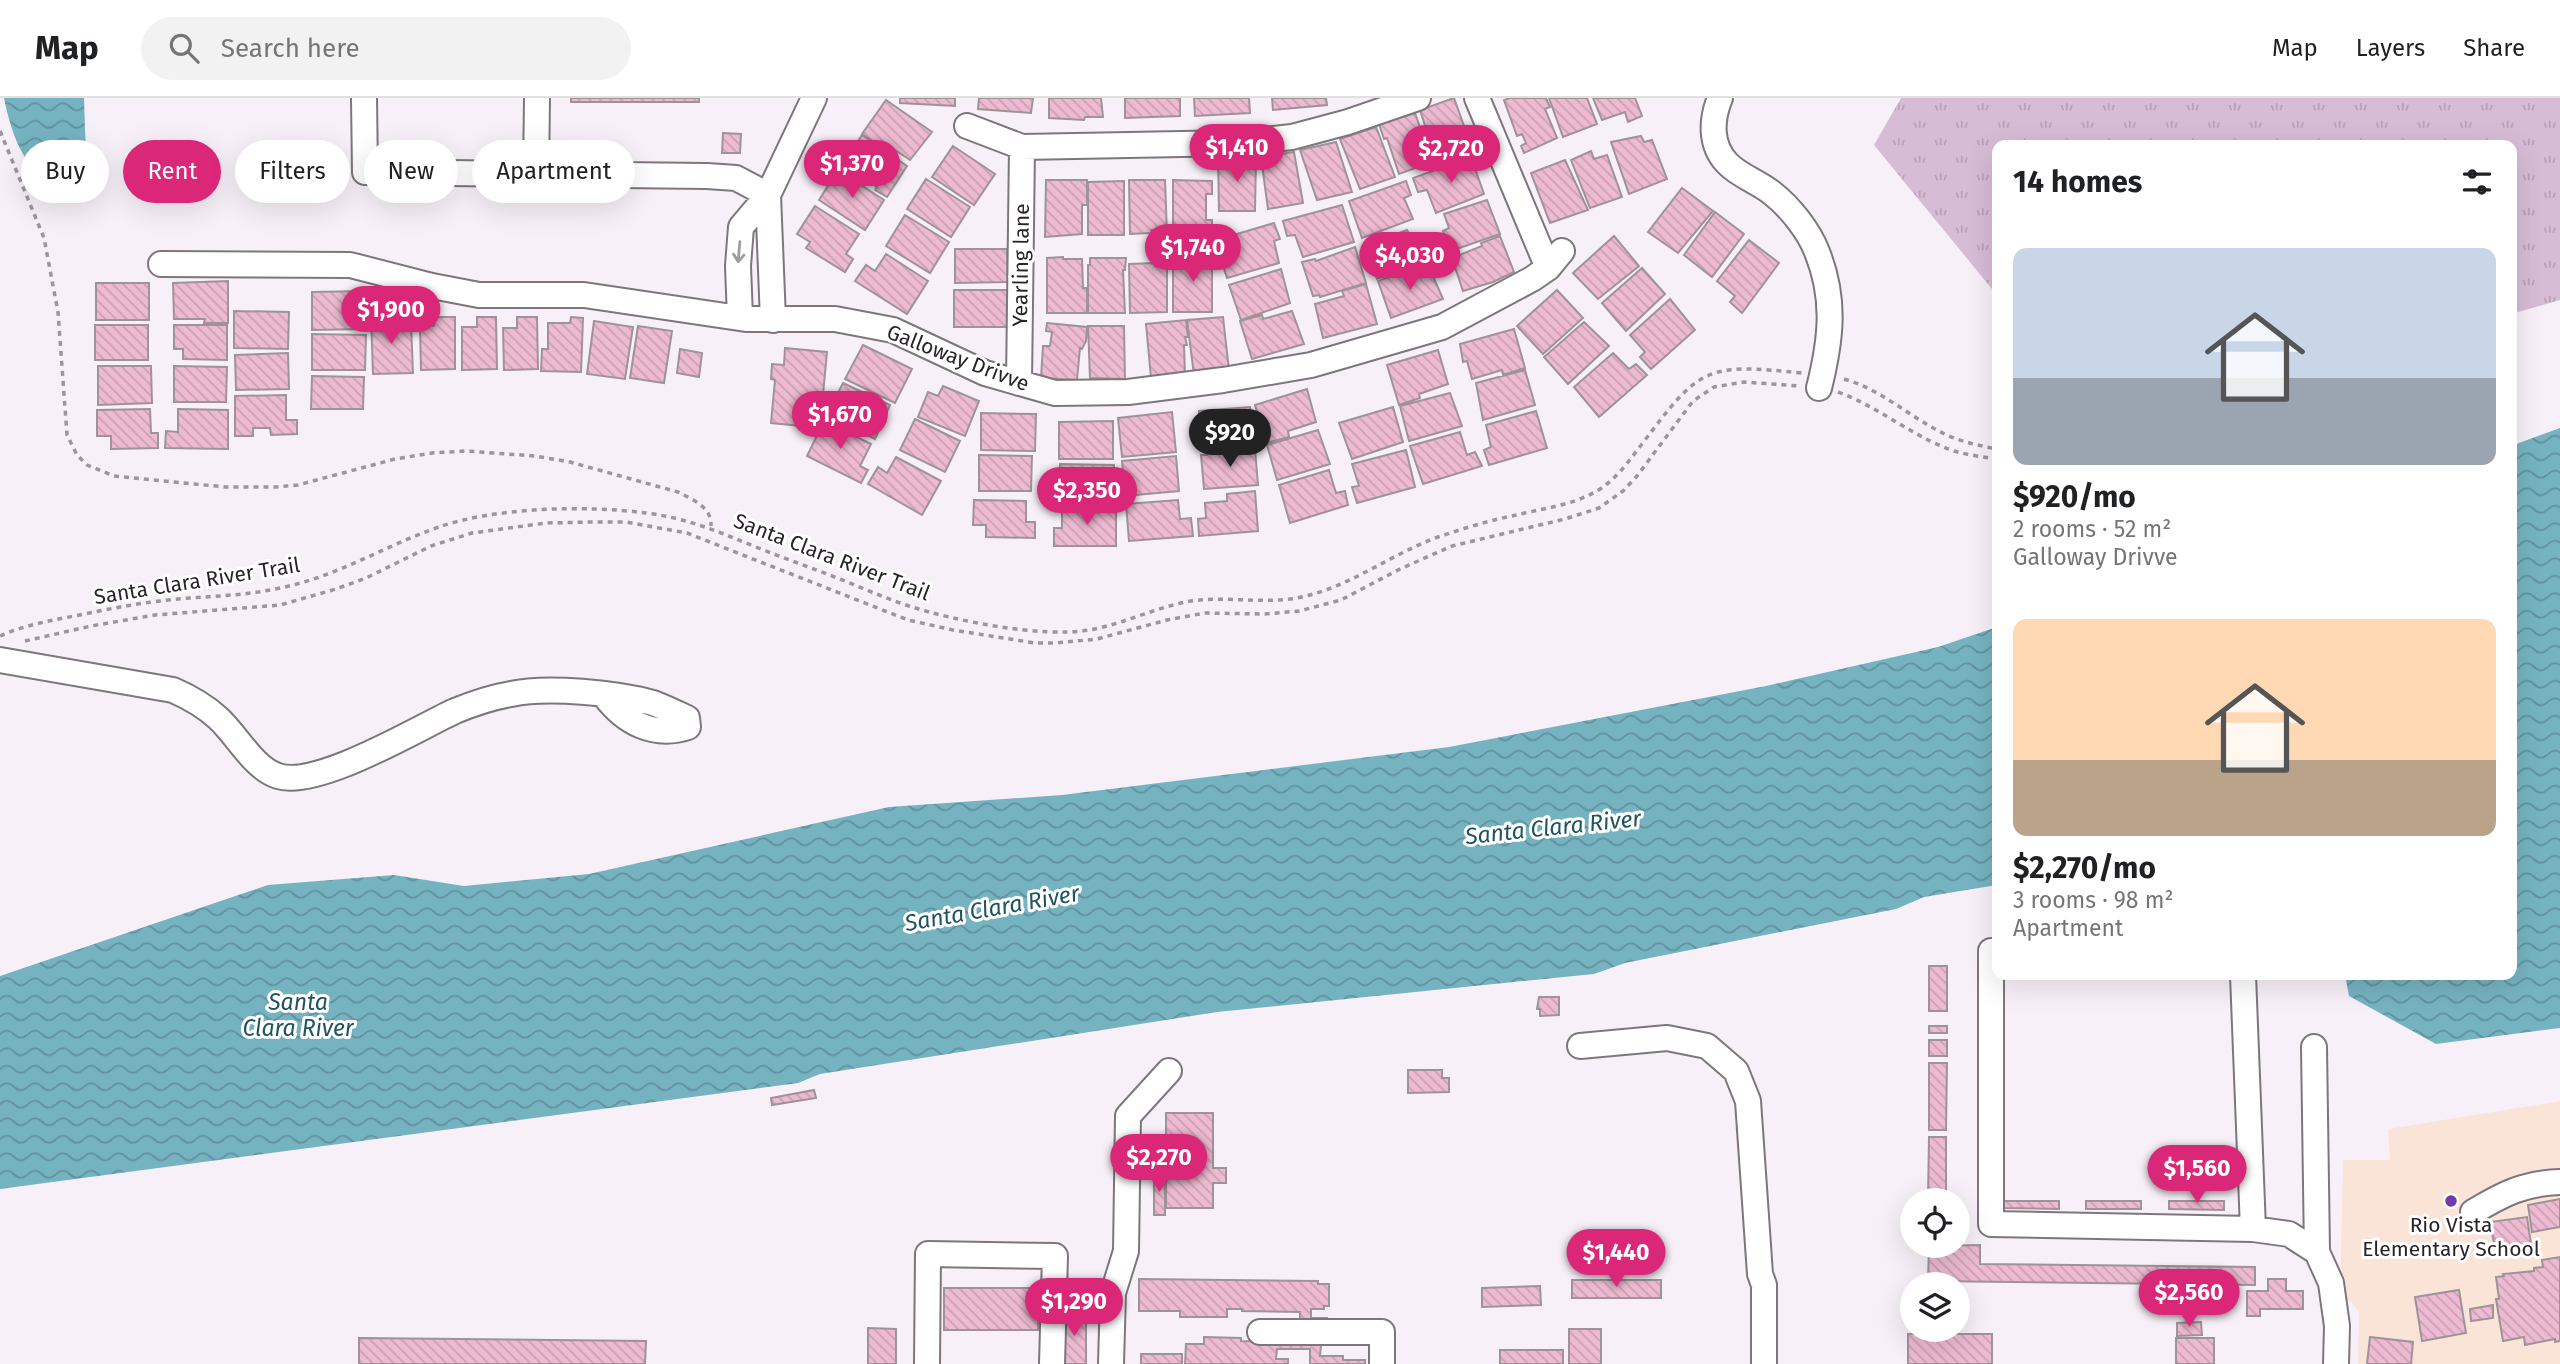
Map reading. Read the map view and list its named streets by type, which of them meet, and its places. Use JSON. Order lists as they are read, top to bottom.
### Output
{
  "streets": {
    "street": ["Yearling lane", "Galloway Drivve"],
    "path": ["Santa Clara River Trail"]
  },
  "crossings": [
    ["Yearling lane", "Galloway Drivve"]
  ],
  "water": ["Santa Clara River"],
  "places": ["Rio Vista Elementary School"],
  "page": {
    "header": "Map",
    "search": "Search here",
    "nav": ["Map", "Layers", "Share"],
    "price": [
      "$1,410",
      "$2,720",
      "$1,370",
      "$1,740",
      "$4,030",
      "$1,900",
      "$1,670",
      "$920",
      "$2,350",
      "$2,270",
      "$1,560",
      "$1,440",
      "$2,560",
      "$1,290"
    ],
    "chip": [
      "Buy",
      "Rent",
      "Filters",
      "New",
      "Apartment"
    ],
    "heading": "14 homes",
    "list": [
      {
        "name": "$920/mo",
        "note": "2 rooms · 52 m² · Galloway Drivve"
      },
      {
        "name": "$2,270/mo",
        "note": "3 rooms · 98 m² · Apartment"
      }
    ]
  }
}
